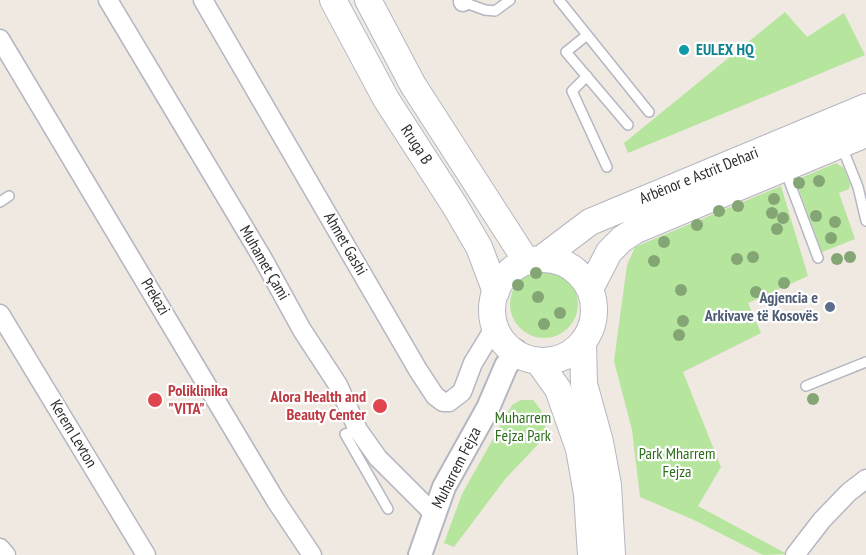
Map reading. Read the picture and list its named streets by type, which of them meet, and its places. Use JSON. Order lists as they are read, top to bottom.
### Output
{
  "streets": {
    "main road": ["Rruga B", "Arbënor e Astrit Dehari"],
    "street": [
      "Ahmet Gashi",
      "Muhamet Çami",
      "Prekazi",
      "Kerem Levton",
      "Muharrem Fejza"
    ]
  },
  "crossings": [
    ["Rruga B", "Arbënor e Astrit Dehari"],
    ["Rruga B", "Ahmet Gashi"],
    ["Rruga B", "Muharrem Fejza"],
    ["Arbënor e Astrit Dehari", "Ahmet Gashi"],
    ["Arbënor e Astrit Dehari", "Muharrem Fejza"],
    ["Ahmet Gashi", "Muharrem Fejza"],
    ["Muhamet Çami", "Muharrem Fejza"]
  ],
  "parks": ["Muharrem Fejza Park", "Park Mharrem Fejza"],
  "places": [
    "EULEX HQ",
    "Agjencia e Arkivave të Kosovës",
    "Poliklinika \"VITA\"",
    "Alora Health and Beauty Center"
  ]
}
